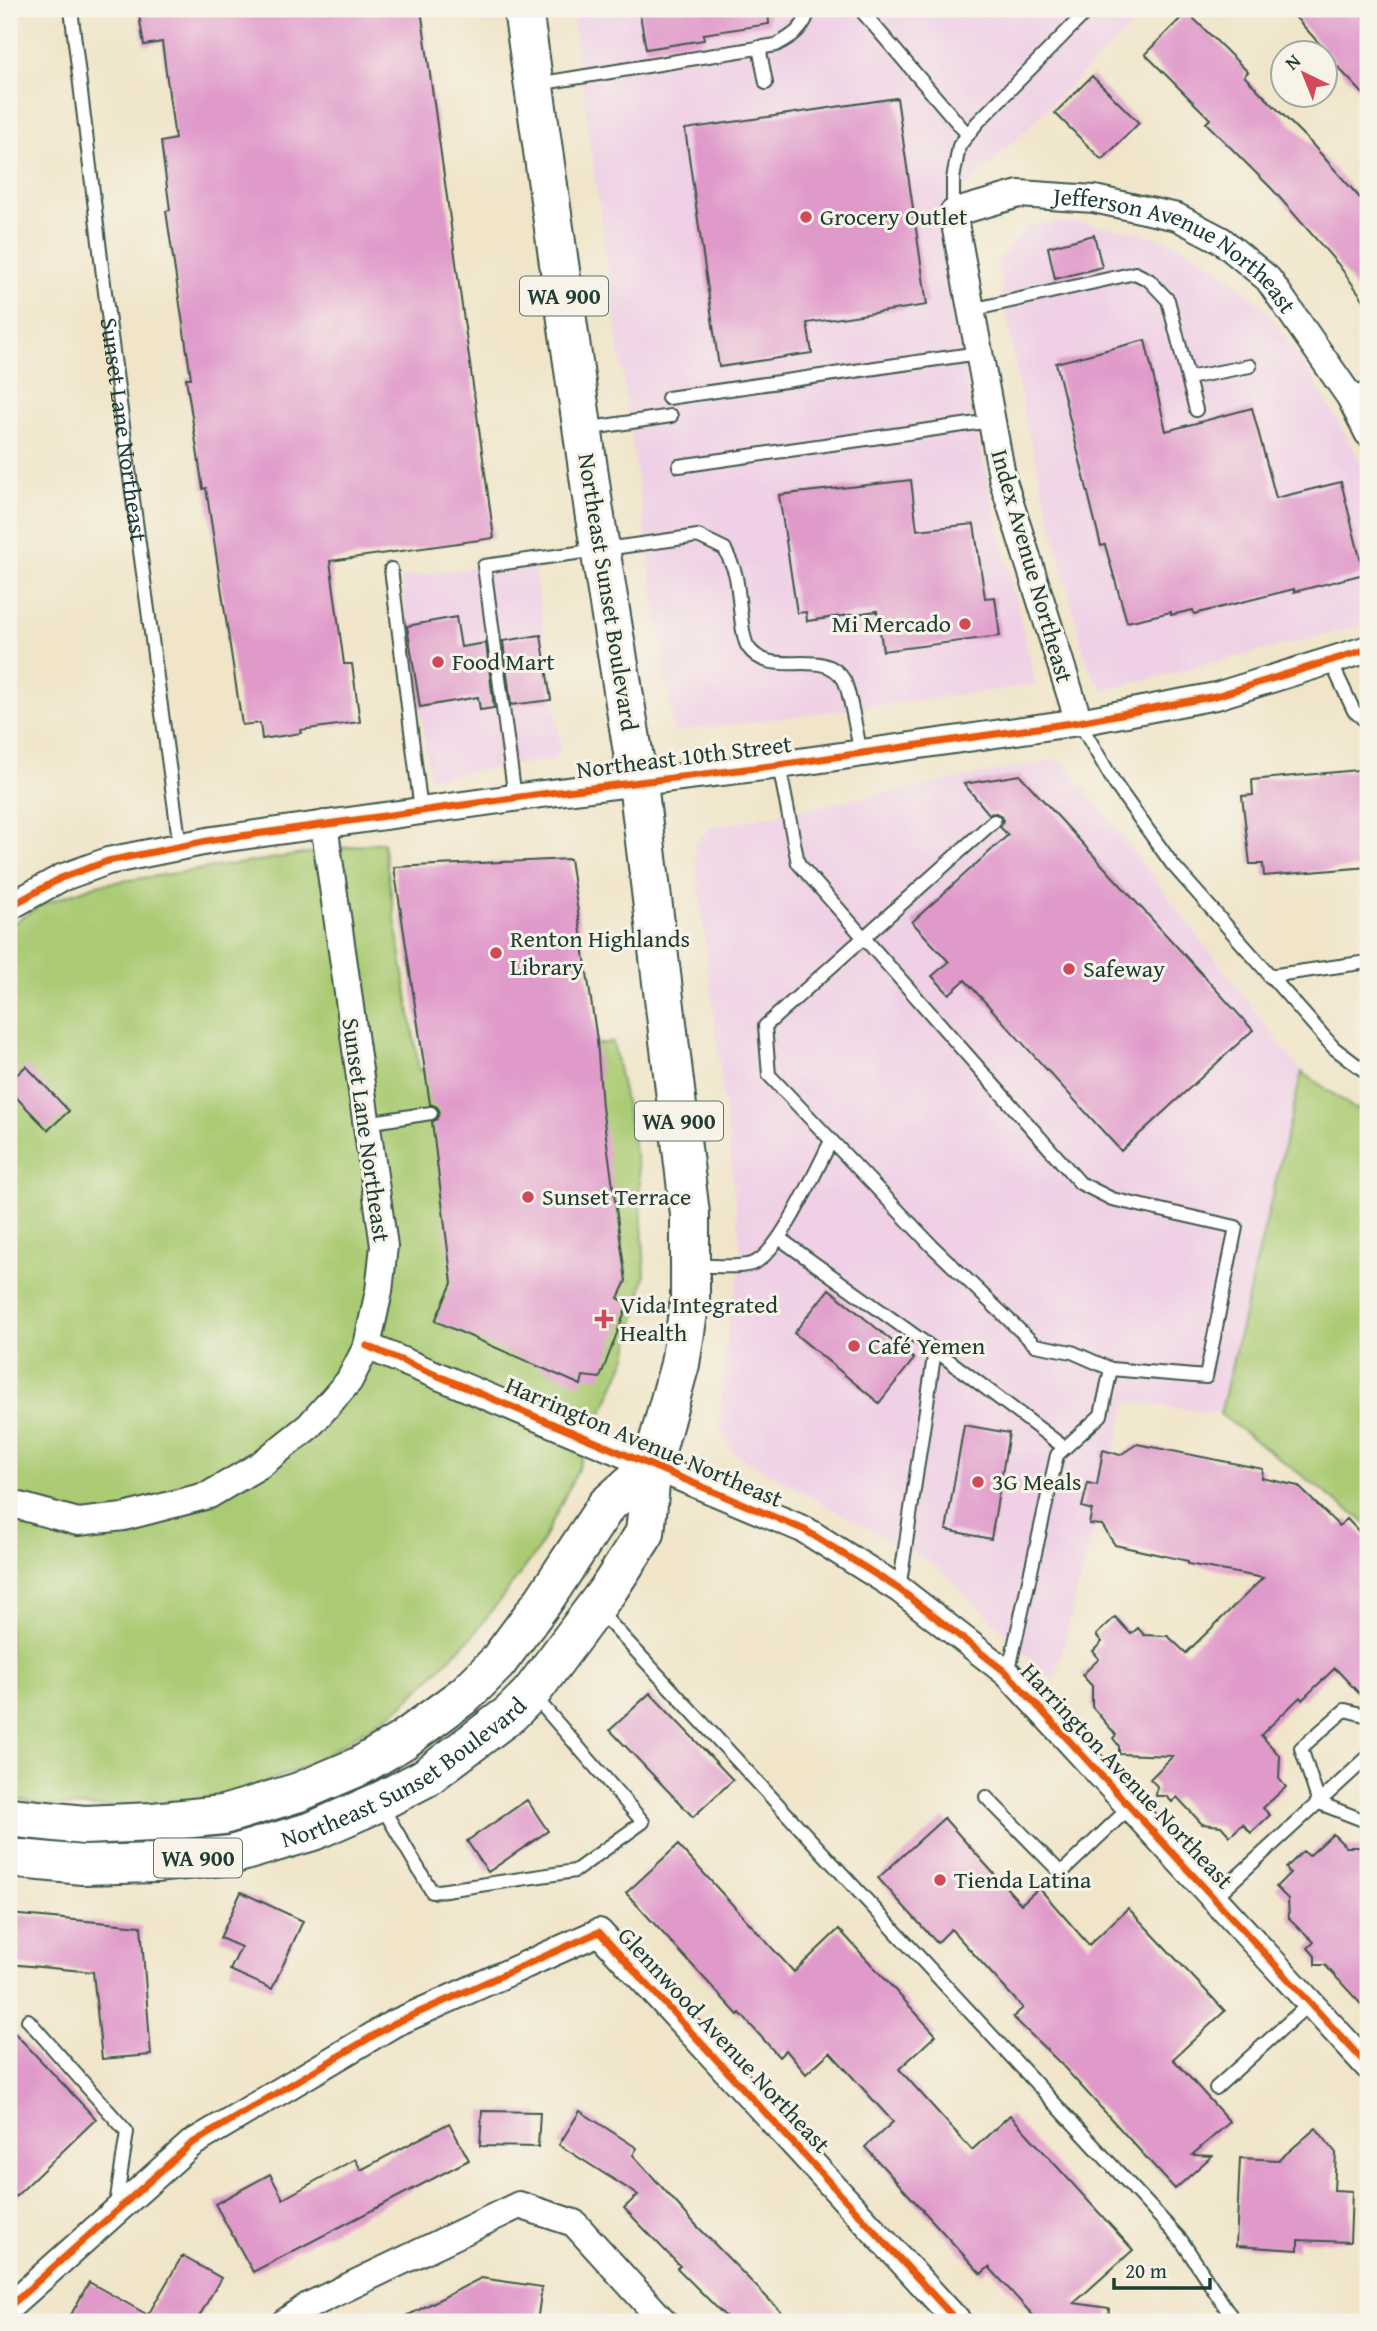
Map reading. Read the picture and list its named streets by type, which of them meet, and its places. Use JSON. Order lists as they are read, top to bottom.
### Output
{
  "streets": {
    "main road": ["WA 900", "Northeast Sunset Boulevard"],
    "street": [
      "Jefferson Avenue Northeast",
      "Sunset Lane Northeast",
      "Index Avenue Northeast",
      "Northeast 10th Street",
      "Harrington Avenue Northeast",
      "Glennwood Avenue Northeast"
    ]
  },
  "crossings": [
    ["Jefferson Avenue Northeast", "Index Avenue Northeast"],
    ["Sunset Lane Northeast", "Northeast 10th Street"],
    ["Sunset Lane Northeast", "Harrington Avenue Northeast"],
    ["Index Avenue Northeast", "Northeast 10th Street"],
    ["Northeast Sunset Boulevard", "Northeast 10th Street"],
    ["Northeast Sunset Boulevard", "Harrington Avenue Northeast"]
  ],
  "places": {
    "other": [
      "Grocery Outlet",
      "Mi Mercado",
      "Food Mart",
      "Renton Highlands Library",
      "Safeway",
      "Sunset Terrace",
      "Café Yemen",
      "3G Meals",
      "Tienda Latina"
    ],
    "health": ["Vida Integrated Health"]
  },
  "scale_bar": "20 m",
  "north": "top left"
}
